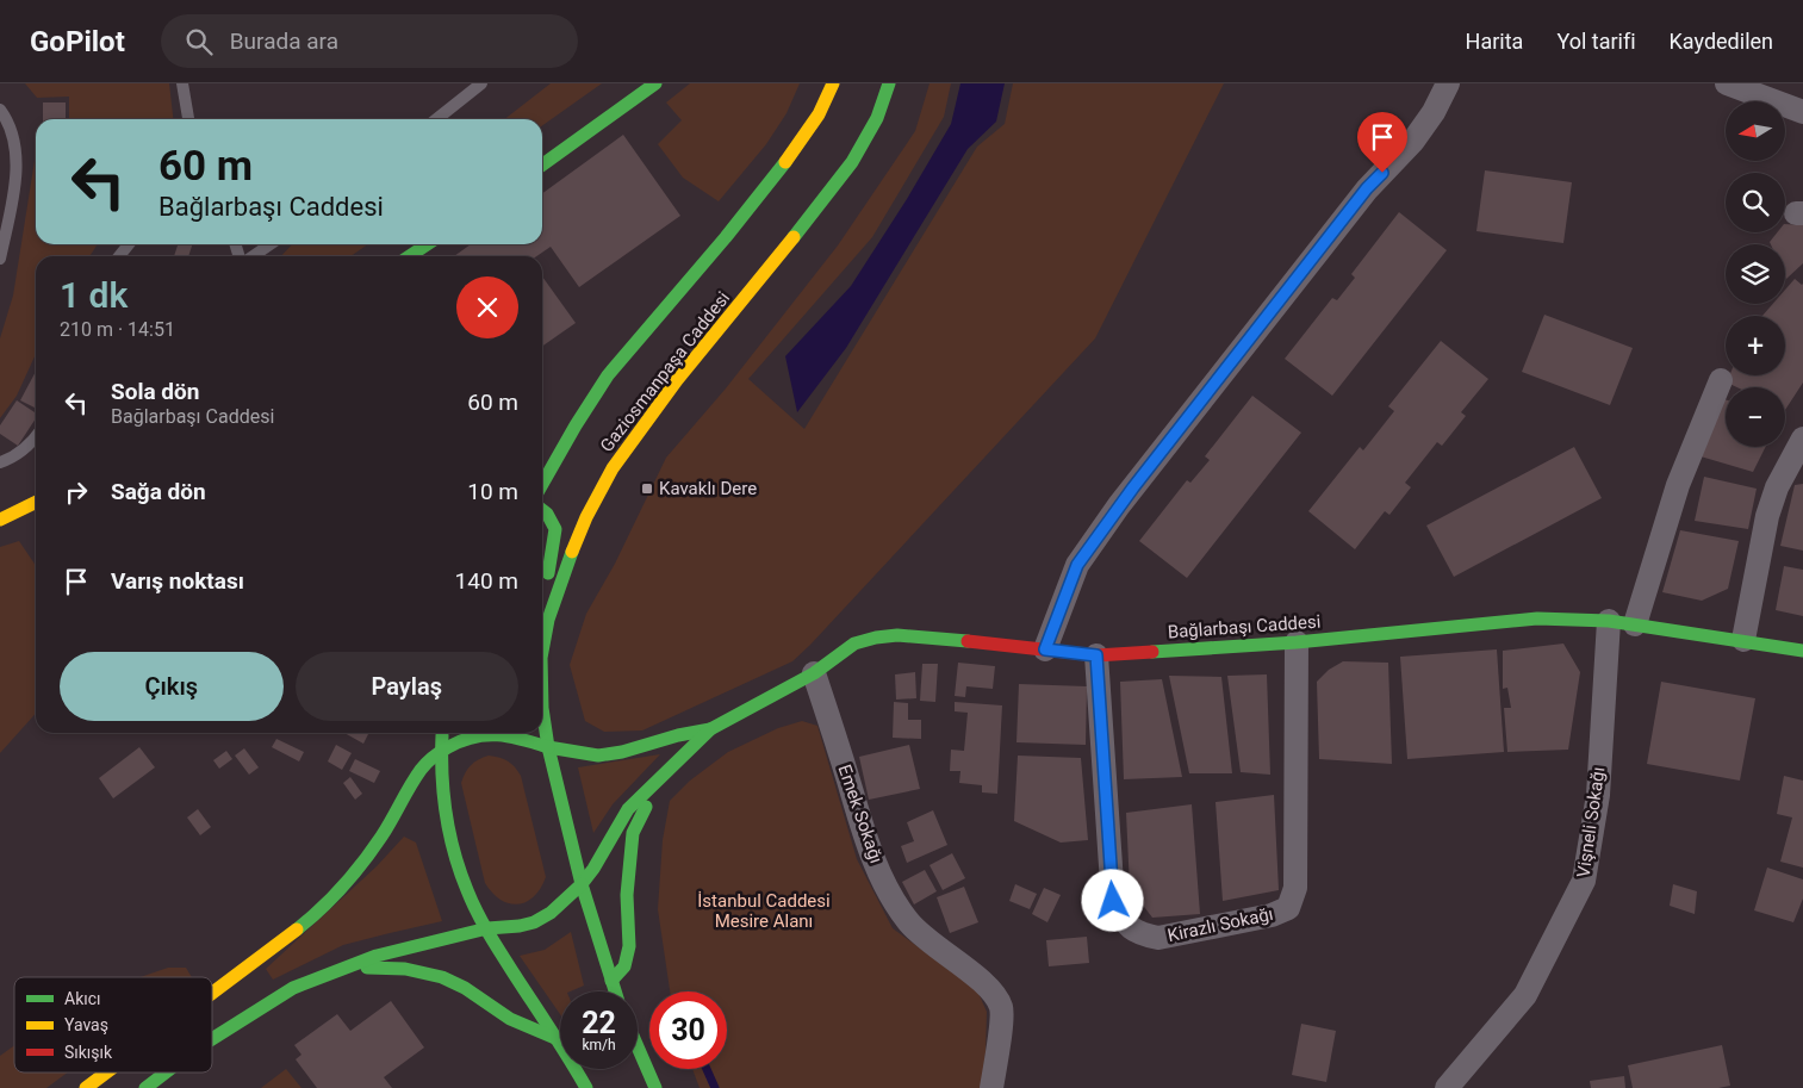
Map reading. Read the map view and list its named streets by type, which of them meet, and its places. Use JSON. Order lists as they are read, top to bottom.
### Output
{
  "streets": {
    "main road": ["Gaziosmanpaşa Caddesi", "Bağlarbaşı Caddesi"],
    "street": ["Emek Sokağı", "Vişneli Sokağı", "Kirazlı Sokağı"]
  },
  "crossings": [
    ["Bağlarbaşı Caddesi", "Emek Sokağı"],
    ["Bağlarbaşı Caddesi", "Vişneli Sokağı"],
    ["Bağlarbaşı Caddesi", "Kirazlı Sokağı"]
  ],
  "parks": ["İstanbul Caddesi Mesire Alanı"],
  "places": {
    "transit": ["Kavaklı Dere"]
  },
  "legend": ["Akıcı", "Yavaş", "Sıkışık"],
  "north": "left",
  "page": {
    "header": "GoPilot",
    "search": "Burada ara",
    "nav": ["Harita", "Yol tarifi", "Kaydedilen"],
    "map_buttons": ["+", "−"],
    "turn": ["60 m", "Bağlarbaşı Caddesi"],
    "heading": ["1 dk", "210 m · 14:51"],
    "list": [
      {
        "name": "Sola dön",
        "note": "Bağlarbaşı Caddesi",
        "value": "60 m"
      },
      {
        "name": "Sağa dön",
        "value": "10 m"
      },
      {
        "name": "Varış noktası",
        "value": "140 m"
      }
    ],
    "buttons": ["Çıkış", "Paylaş"],
    "speed": "22 km/h",
    "limit": "30"
  }
}
